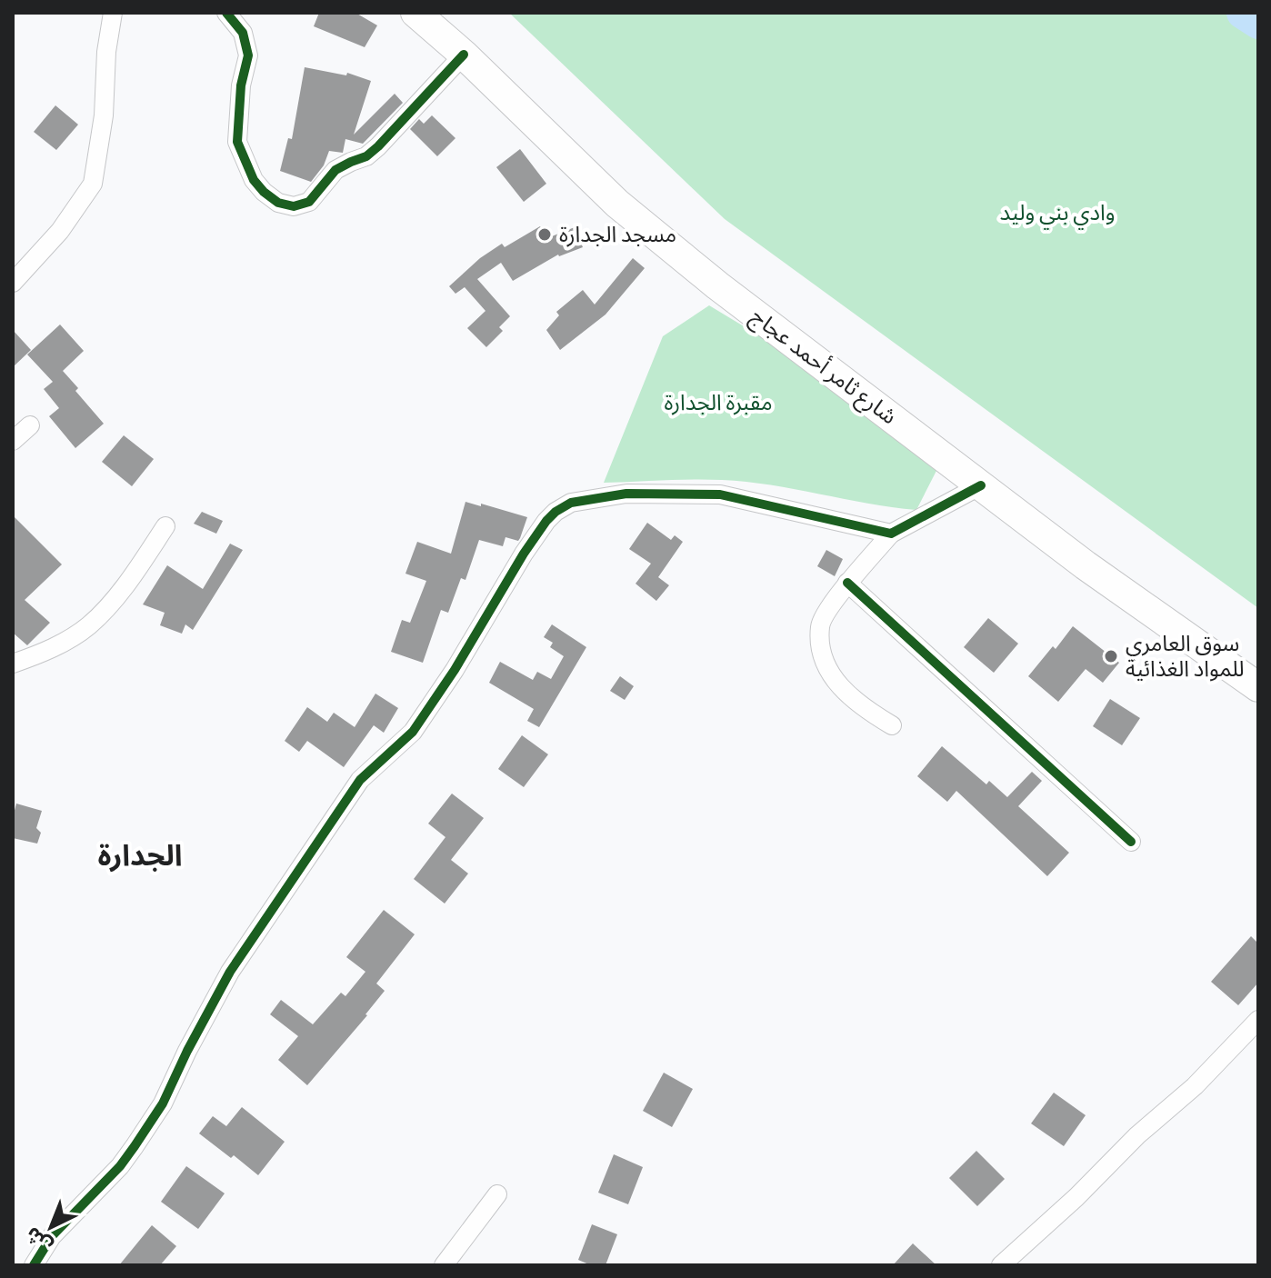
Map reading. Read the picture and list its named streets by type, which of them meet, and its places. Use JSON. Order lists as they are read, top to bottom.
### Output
{
  "streets": {
    "main road": ["شارع ثامر أحمد عجاج"]
  },
  "districts": ["الجدارة"],
  "parks": ["وادي بني وليد", "مقبرة الجدارة"],
  "places": ["مسجد الجدارة", "سوق العامري للمواد الغذائية"],
  "north": "bottom left"
}
